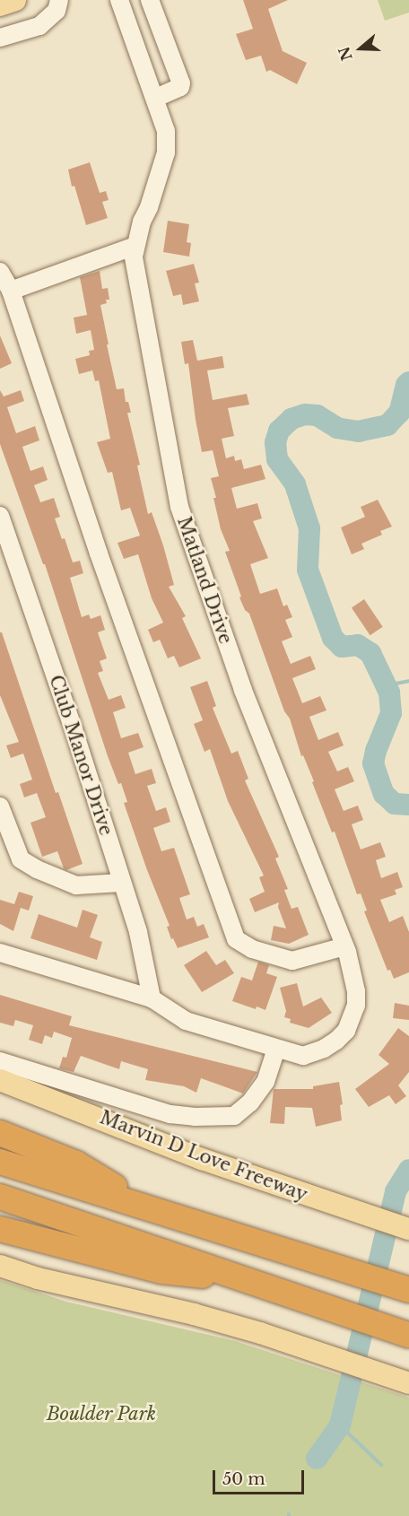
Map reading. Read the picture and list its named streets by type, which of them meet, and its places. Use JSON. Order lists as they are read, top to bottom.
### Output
{
  "streets": {
    "main road": ["Marvin D Love Freeway"],
    "street": ["Matland Drive", "Club Manor Drive"]
  },
  "crossings": [
    ["Matland Drive", "Club Manor Drive"]
  ],
  "parks": ["Boulder Park"],
  "scale_bar": "50 m",
  "north": "left"
}
